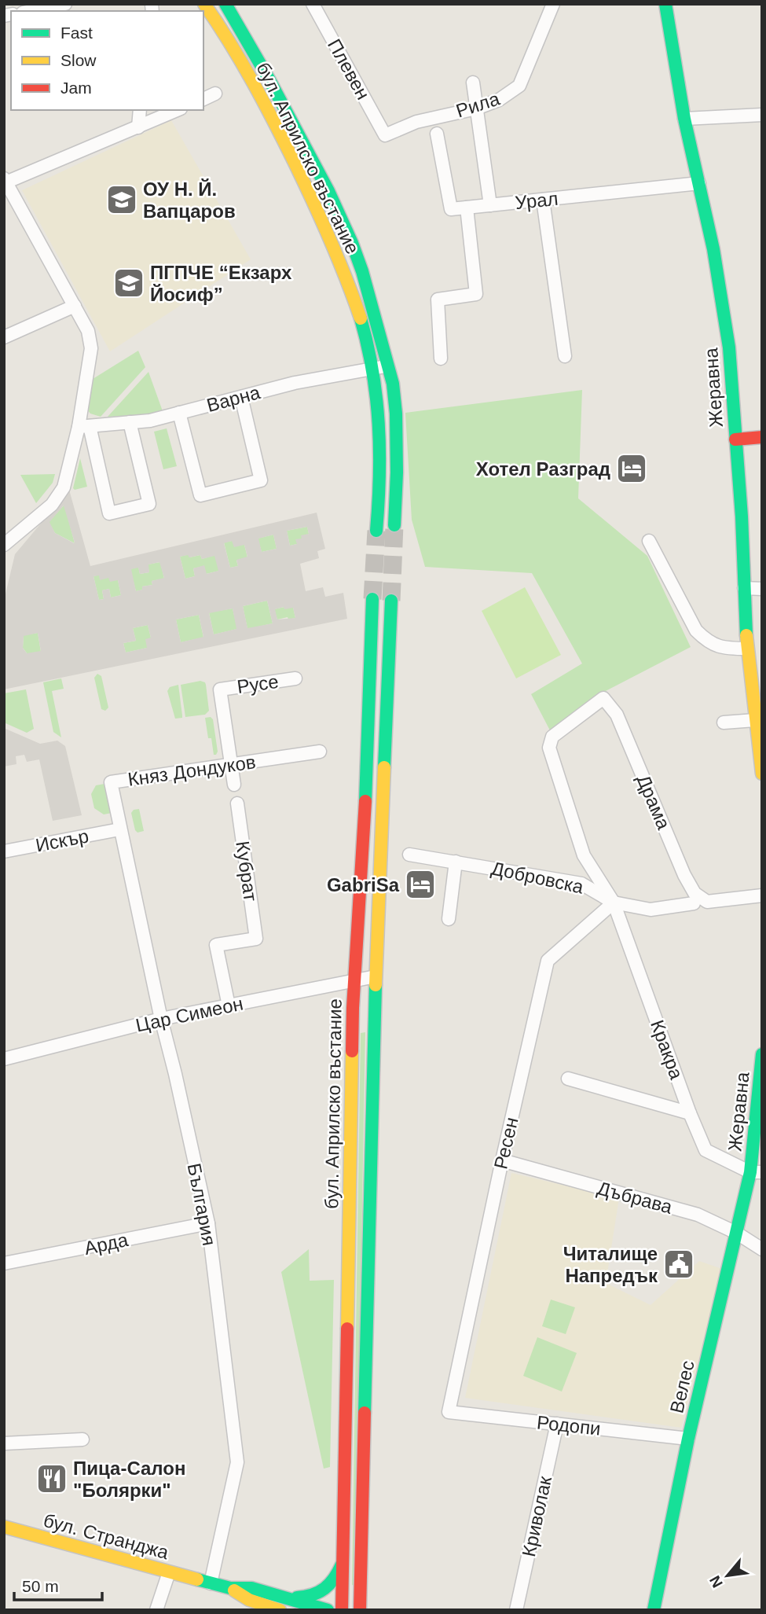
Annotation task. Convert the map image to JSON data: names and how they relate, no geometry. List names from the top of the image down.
{
  "streets": {
    "street": [
      "Плевен",
      "Рила",
      "бул. Априлско въстание",
      "Урал",
      "Жеравна",
      "Варна",
      "Русе",
      "Княз Дондуков",
      "Драма",
      "Искър",
      "Кубрат",
      "Добровска",
      "Цар Симеон",
      "Кракра",
      "Ресен",
      "Дъбрава",
      "България",
      "Арда",
      "Велес",
      "Родопи",
      "Криволак",
      "бул. Странджа"
    ]
  },
  "crossings": [
    ["Плевен", "Рила"],
    ["бул. Априлско въстание", "Варна"],
    ["бул. Априлско въстание", "Цар Симеон"],
    ["Урал", "Жеравна"],
    ["Жеравна", "Кракра"],
    ["Жеравна", "Велес"],
    ["Русе", "Княз Дондуков"],
    ["Княз Дондуков", "Искър"],
    ["Княз Дондуков", "България"],
    ["Драма", "Кракра"],
    ["Искър", "България"],
    ["Кубрат", "Цар Симеон"],
    ["Добровска", "Кракра"],
    ["Добровска", "Ресен"],
    ["Цар Симеон", "България"],
    ["Кракра", "Ресен"],
    ["Кракра", "Велес"],
    ["Ресен", "Дъбрава"],
    ["Ресен", "Родопи"],
    ["Дъбрава", "Велес"],
    ["България", "Арда"],
    ["България", "бул. Странджа"],
    ["Велес", "Родопи"],
    ["Родопи", "Криволак"]
  ],
  "places": {
    "school or university": ["ОУ Н. Й. Вапцаров", "ПГПЧЕ “Екзарх Йосиф”"],
    "hotel": ["Хотел Разград", "GabriSa"],
    "public building": ["Читалище Напредък"],
    "restaurant": ["Пица-Салон \"Болярки\""]
  },
  "legend": ["Fast", "Slow", "Jam"],
  "scale_bar": "50 m",
  "north": "bottom left"
}
